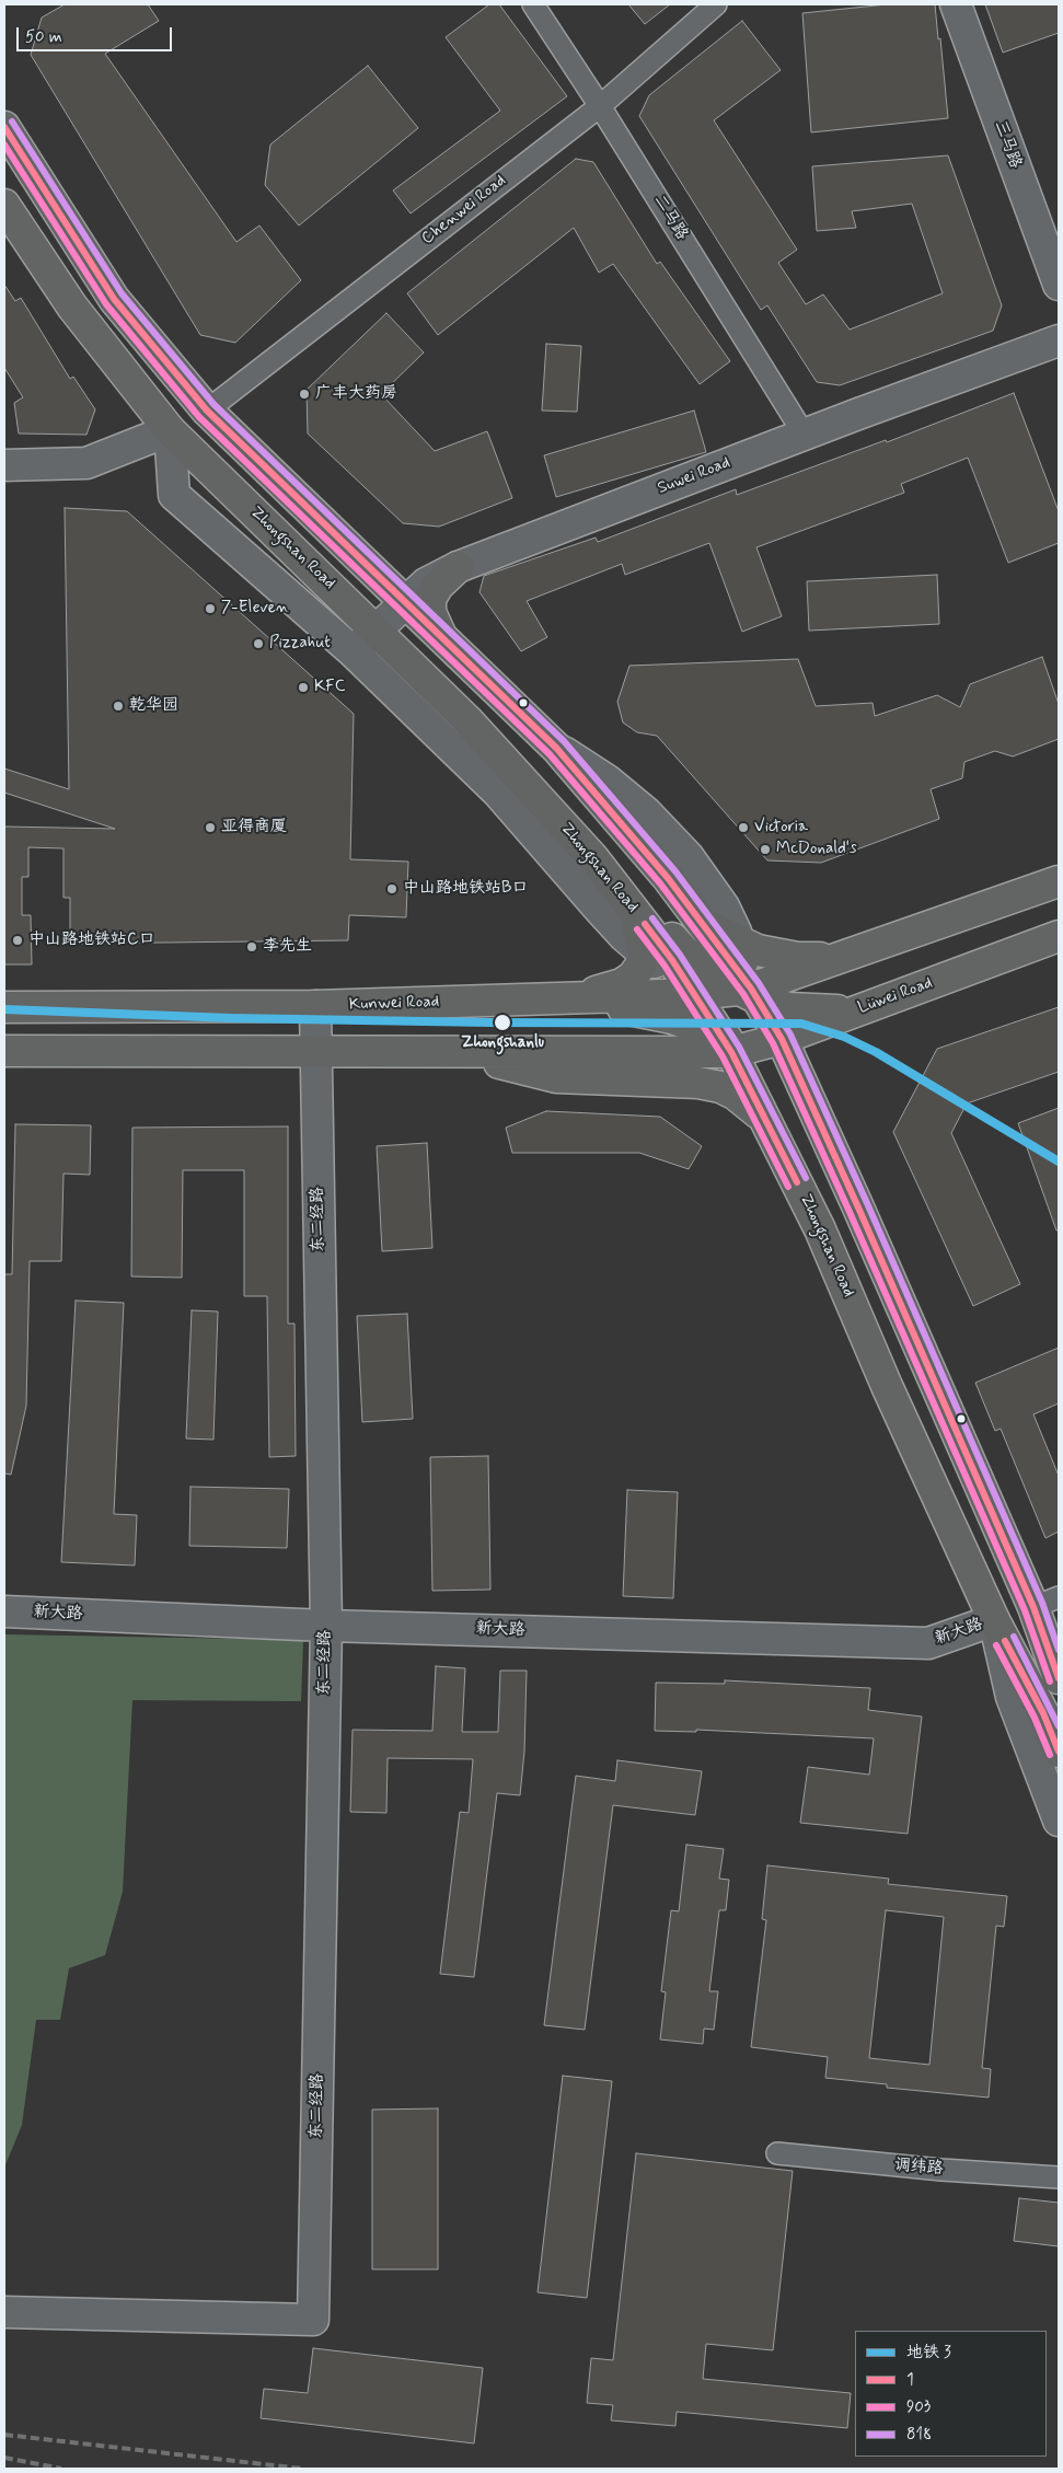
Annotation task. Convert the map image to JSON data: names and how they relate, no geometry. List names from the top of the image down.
{
  "streets": {
    "main road": ["Zhongshan Road", "Lüwei Road", "Kunwei Road"],
    "street": [
      "三马路",
      "Chenwei Road",
      "二马路",
      "Suwei Road",
      "东二经路",
      "新大路",
      "调纬路"
    ]
  },
  "crossings": [
    ["Chenwei Road", "二马路"],
    ["二马路", "Suwei Road"],
    ["Suwei Road", "Zhongshan Road"],
    ["Zhongshan Road", "Lüwei Road"],
    ["Zhongshan Road", "Kunwei Road"],
    ["Zhongshan Road", "新大路"],
    ["Kunwei Road", "东二经路"],
    ["东二经路", "新大路"]
  ],
  "places": [
    "广丰大药房",
    "7-Eleven",
    "Pizzahut",
    "KFC",
    "乾华园",
    "亚得商厦",
    "Victoria",
    "McDonald's",
    "中山路地铁站B口",
    "中山路地铁站C口",
    "李先生",
    "Zhongshanlu"
  ],
  "lines": [
    "transit line 818",
    "transit line 1",
    "transit line 903",
    "metro line 3"
  ],
  "legend": [
    "地铁 3",
    "1",
    "903",
    "818"
  ],
  "scale_bar": "50 m"
}
